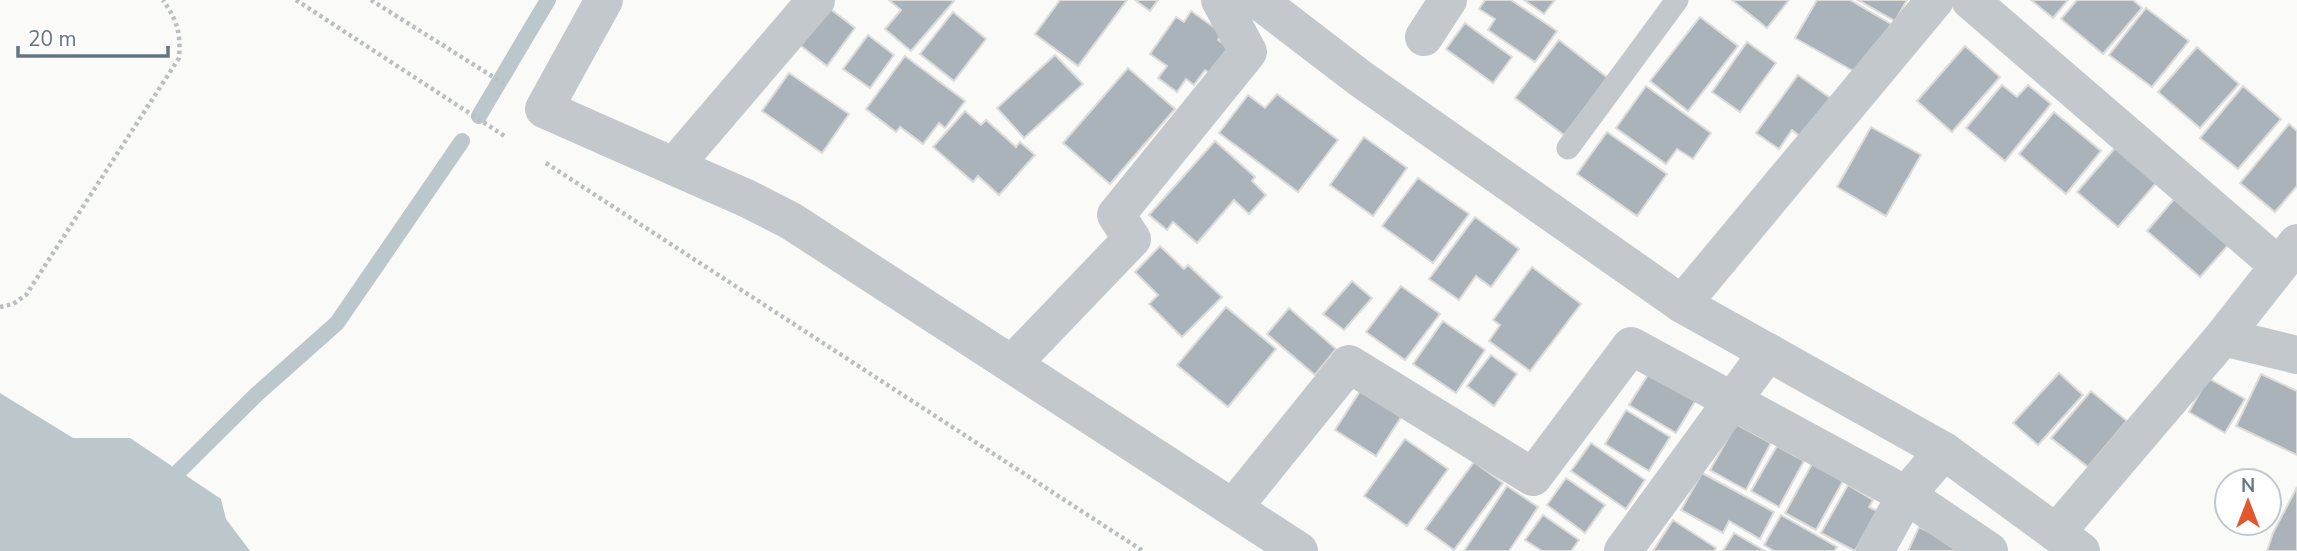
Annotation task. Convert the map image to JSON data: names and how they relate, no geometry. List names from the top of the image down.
{
  "scale_bar": "20 m",
  "north": "top"
}
